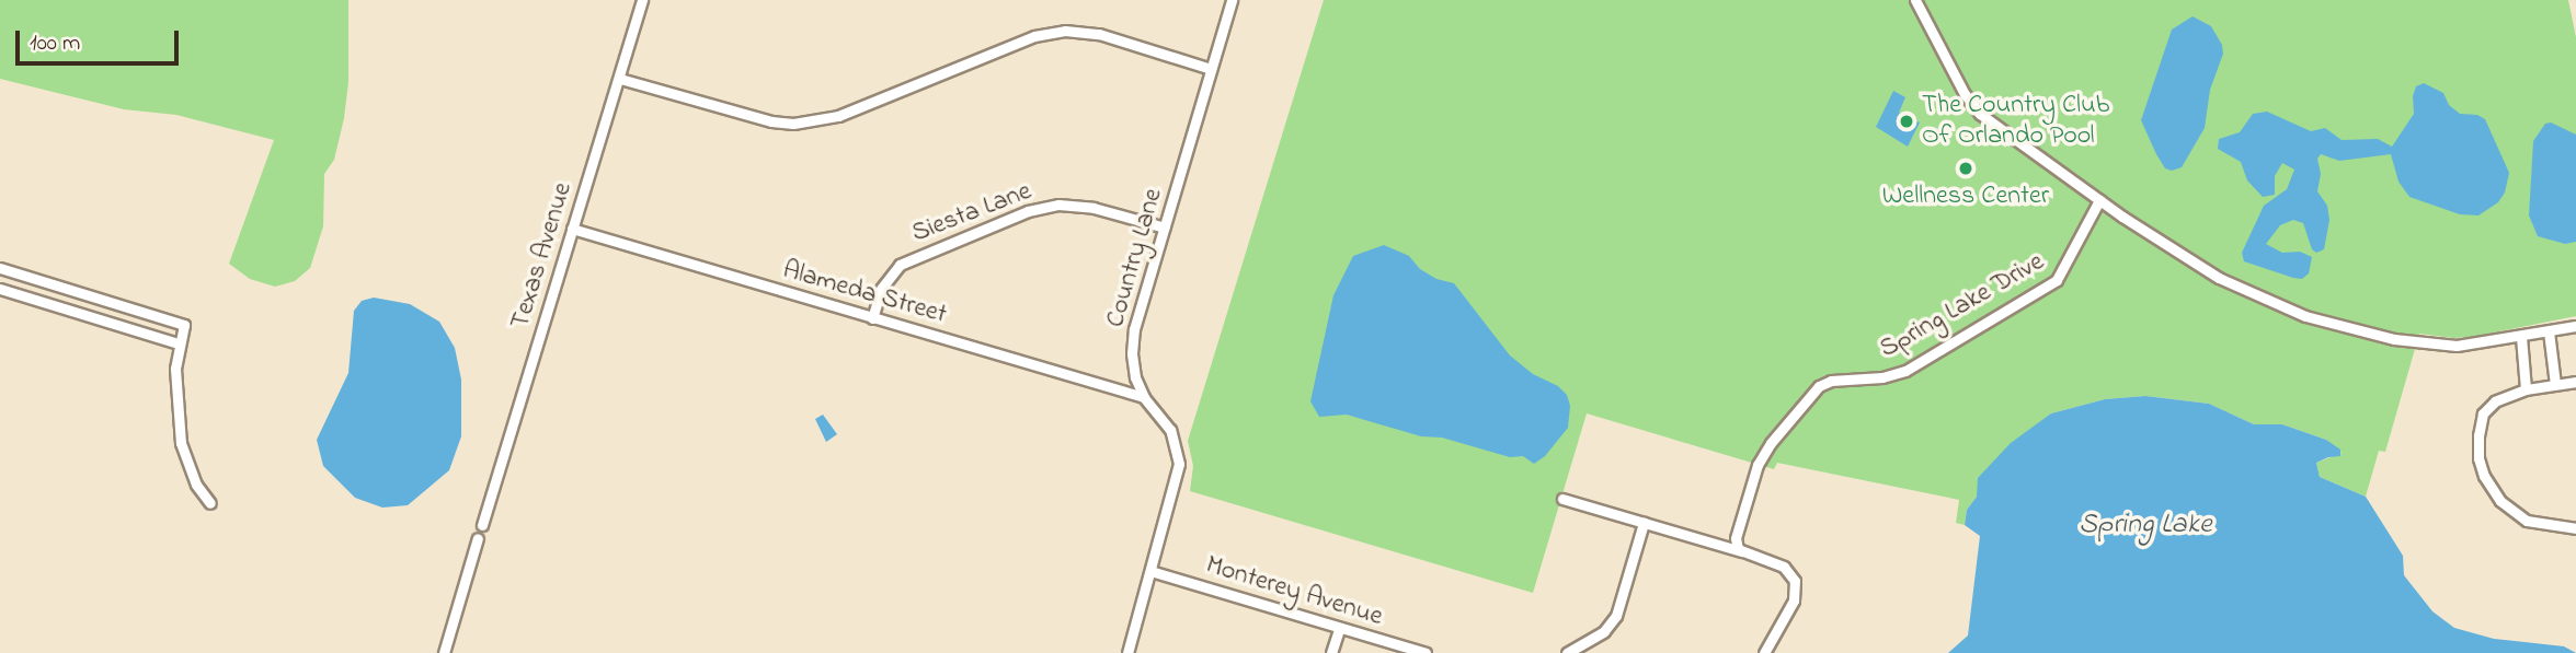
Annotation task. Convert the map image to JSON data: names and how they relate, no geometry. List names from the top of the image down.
{
  "streets": {
    "street": [
      "Siesta Lane",
      "Texas Avenue",
      "Country Lane",
      "Alameda Street",
      "Spring Lake Drive",
      "Monterey Avenue"
    ]
  },
  "crossings": [
    ["Siesta Lane", "Country Lane"],
    ["Siesta Lane", "Alameda Street"],
    ["Texas Avenue", "Alameda Street"],
    ["Country Lane", "Alameda Street"],
    ["Country Lane", "Monterey Avenue"]
  ],
  "water": ["Spring Lake"],
  "places": ["The Country Club Of Orlando Pool", "Wellness Center"],
  "scale_bar": "100 m"
}
